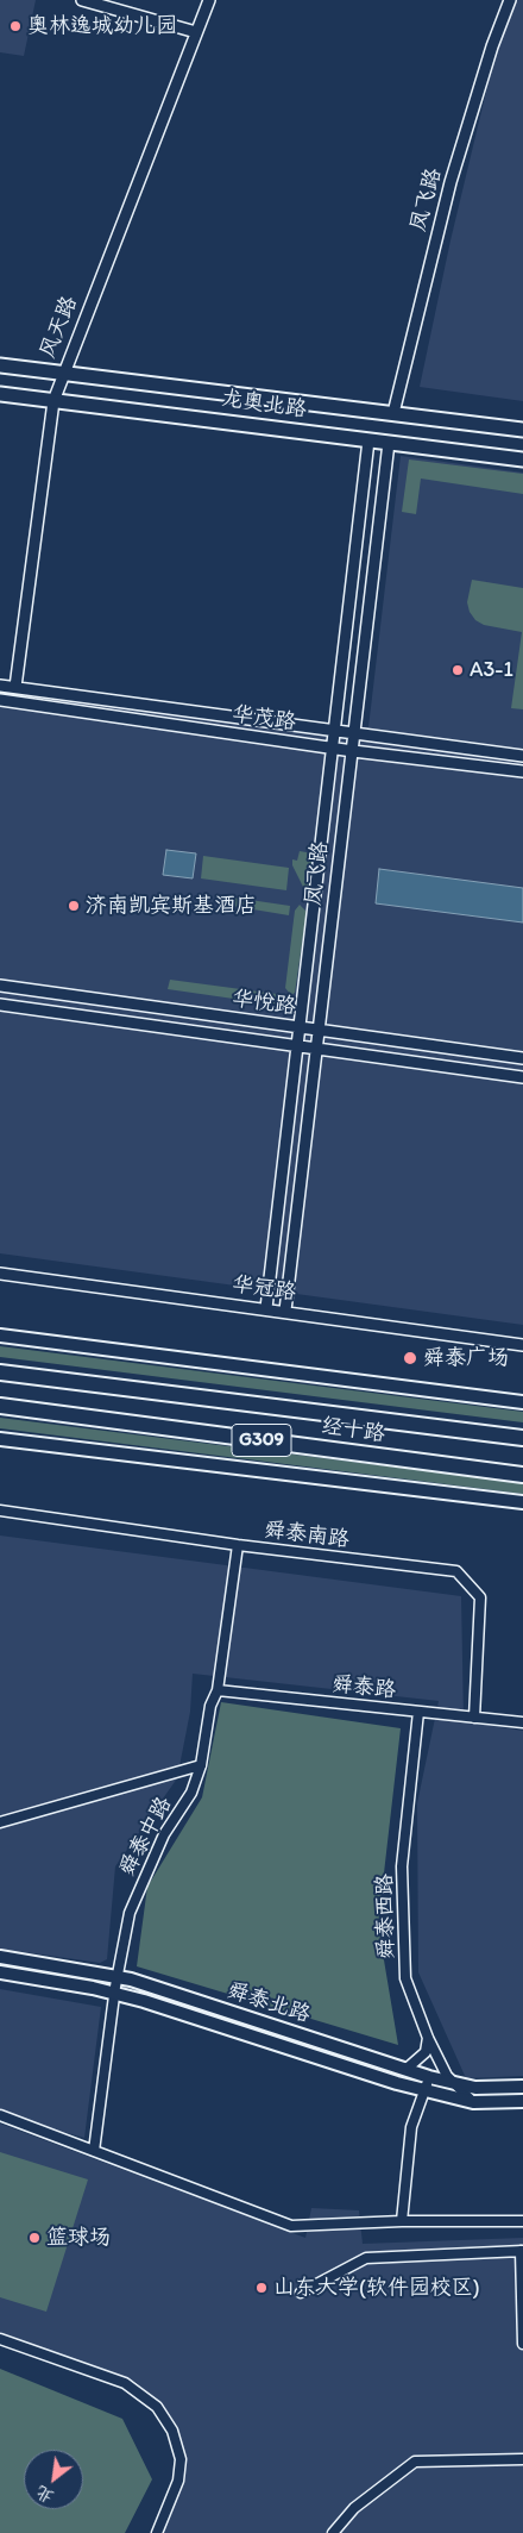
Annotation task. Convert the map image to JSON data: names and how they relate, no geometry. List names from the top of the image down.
{
  "streets": {
    "highway": ["经十路", "G309"],
    "main road": ["龙奥北路", "舜泰北路"],
    "street": [
      "凤飞路",
      "风天路",
      "华茂路",
      "华悦路",
      "华冠路",
      "舜泰南路",
      "舜泰路",
      "舜泰中路",
      "舜泰西路"
    ]
  },
  "crossings": [
    ["凤飞路", "龙奥北路"],
    ["凤飞路", "华茂路"],
    ["凤飞路", "华悦路"],
    ["凤飞路", "华冠路"],
    ["风天路", "龙奥北路"],
    ["风天路", "华茂路"],
    ["舜泰南路", "舜泰路"],
    ["舜泰路", "舜泰中路"],
    ["舜泰路", "舜泰西路"],
    ["舜泰中路", "舜泰北路"],
    ["舜泰西路", "舜泰北路"]
  ],
  "places": [
    "奥林逸城幼儿园",
    "A3-1",
    "济南凯宾斯基酒店",
    "舜泰广场",
    "篮球场",
    "山东大学(软件园校区)"
  ],
  "north": "bottom left"
}
